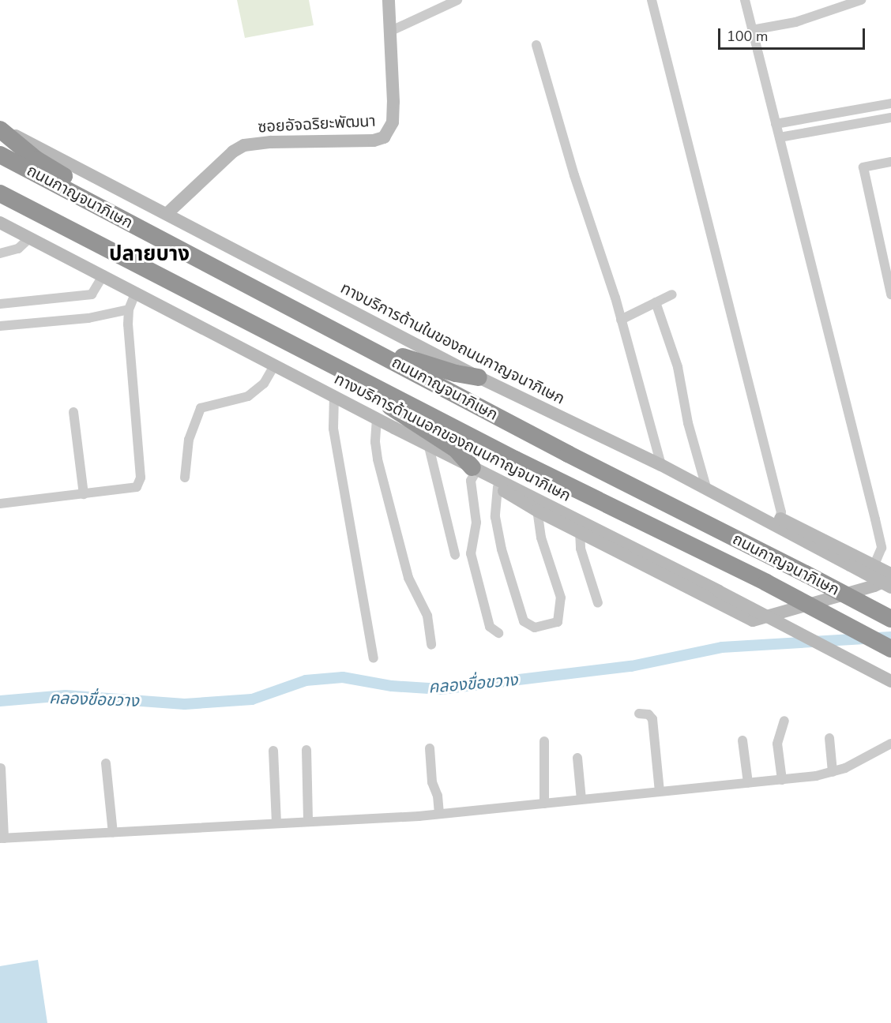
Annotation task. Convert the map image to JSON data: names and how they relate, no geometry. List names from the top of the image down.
{
  "streets": {
    "highway": ["ถนนกาญจนาภิเษก"],
    "main road": ["ซอยอัจฉริยะพัฒนา", "ทางบริการด้านในของถนนกาญจนาภิเษก", "ทางบริการด้านนอกของถนนกาญจนาภิเษก"]
  },
  "crossings": [
    ["ซอยอัจฉริยะพัฒนา", "ทางบริการด้านในของถนนกาญจนาภิเษก"]
  ],
  "districts": ["ปลายบาง"],
  "water": ["คลองขื่อขวาง"],
  "scale_bar": "100 m"
}
